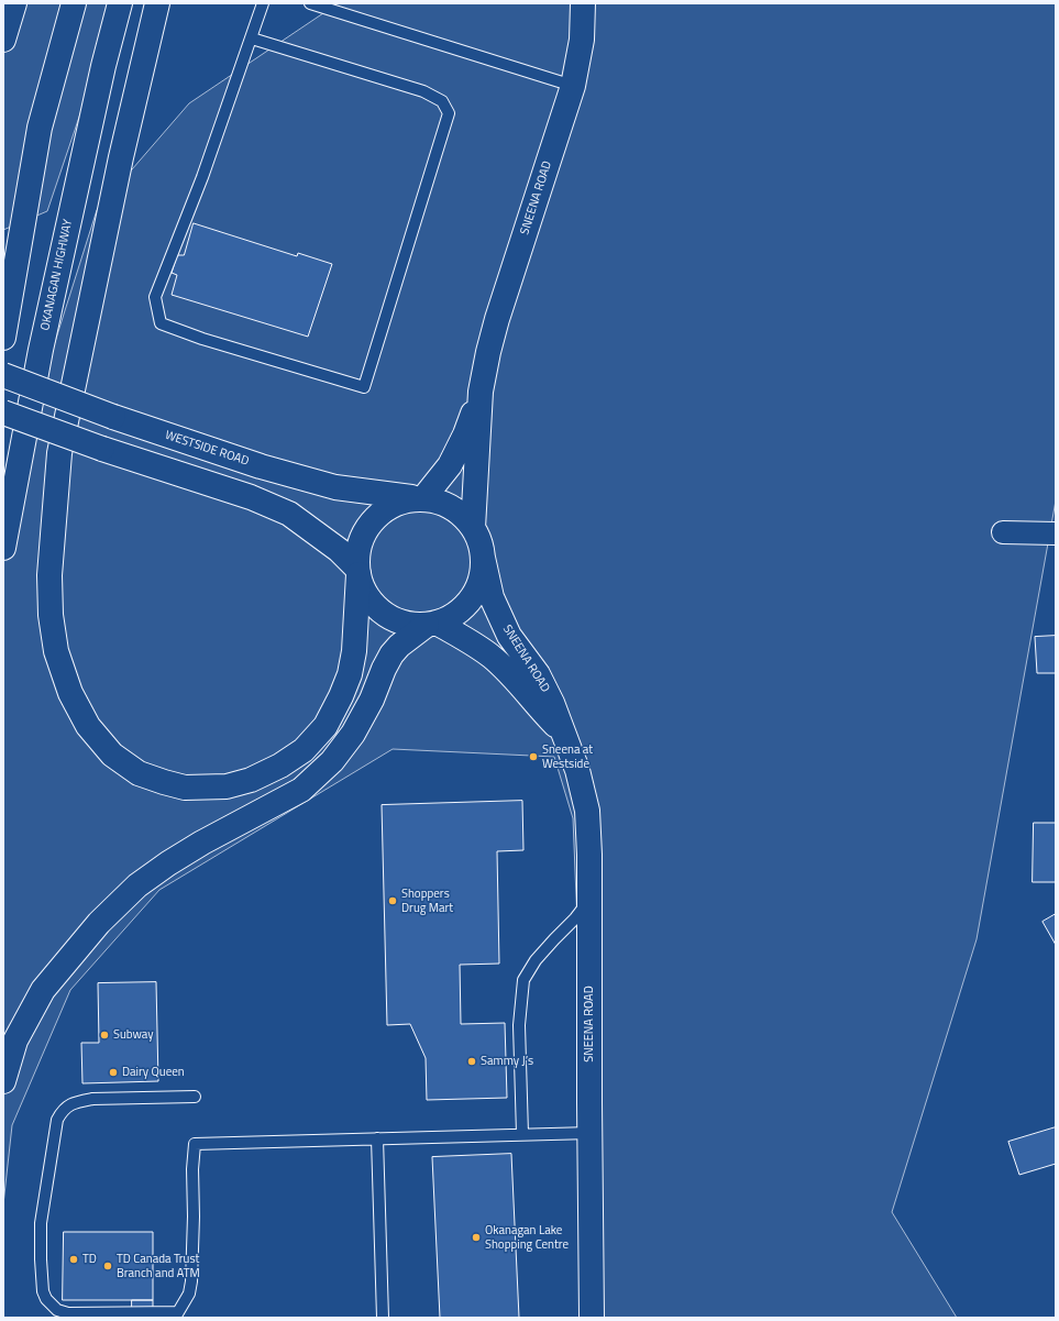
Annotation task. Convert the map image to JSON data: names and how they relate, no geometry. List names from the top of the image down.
{
  "streets": {
    "main road": ["SNEENA ROAD", "OKANAGAN HIGHWAY", "WESTSIDE ROAD"]
  },
  "crossings": [
    ["SNEENA ROAD", "WESTSIDE ROAD"]
  ],
  "places": [
    "Sneena at Westside",
    "Shoppers Drug Mart",
    "Subway",
    "Sammy J’s",
    "Dairy Queen",
    "Okanagan Lake Shopping Centre",
    "TD",
    "TD Canada Trust Branch and ATM"
  ]
}
